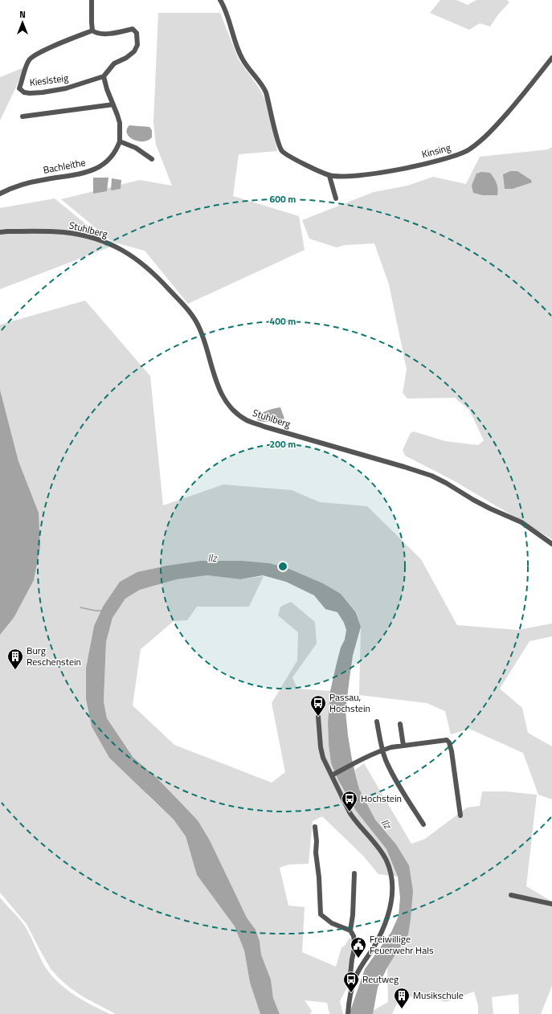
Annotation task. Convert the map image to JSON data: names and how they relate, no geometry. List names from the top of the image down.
{
  "streets": {
    "street": [
      "Kieslsteig",
      "Kinsing",
      "Bachleithe",
      "Stuhlberg"
    ]
  },
  "crossings": [
    ["Kieslsteig", "Bachleithe"]
  ],
  "water": ["Ilz"],
  "places": {
    "building": ["Burg Reschenstein", "Musikschule"],
    "bus stop": ["Passau, Hochstein", "Hochstein", "Reutweg"],
    "public building": ["Freiwillige Feuerwehr Hals"]
  },
  "north": "top",
  "rings": ["600 m", "400 m", "200 m"]
}
